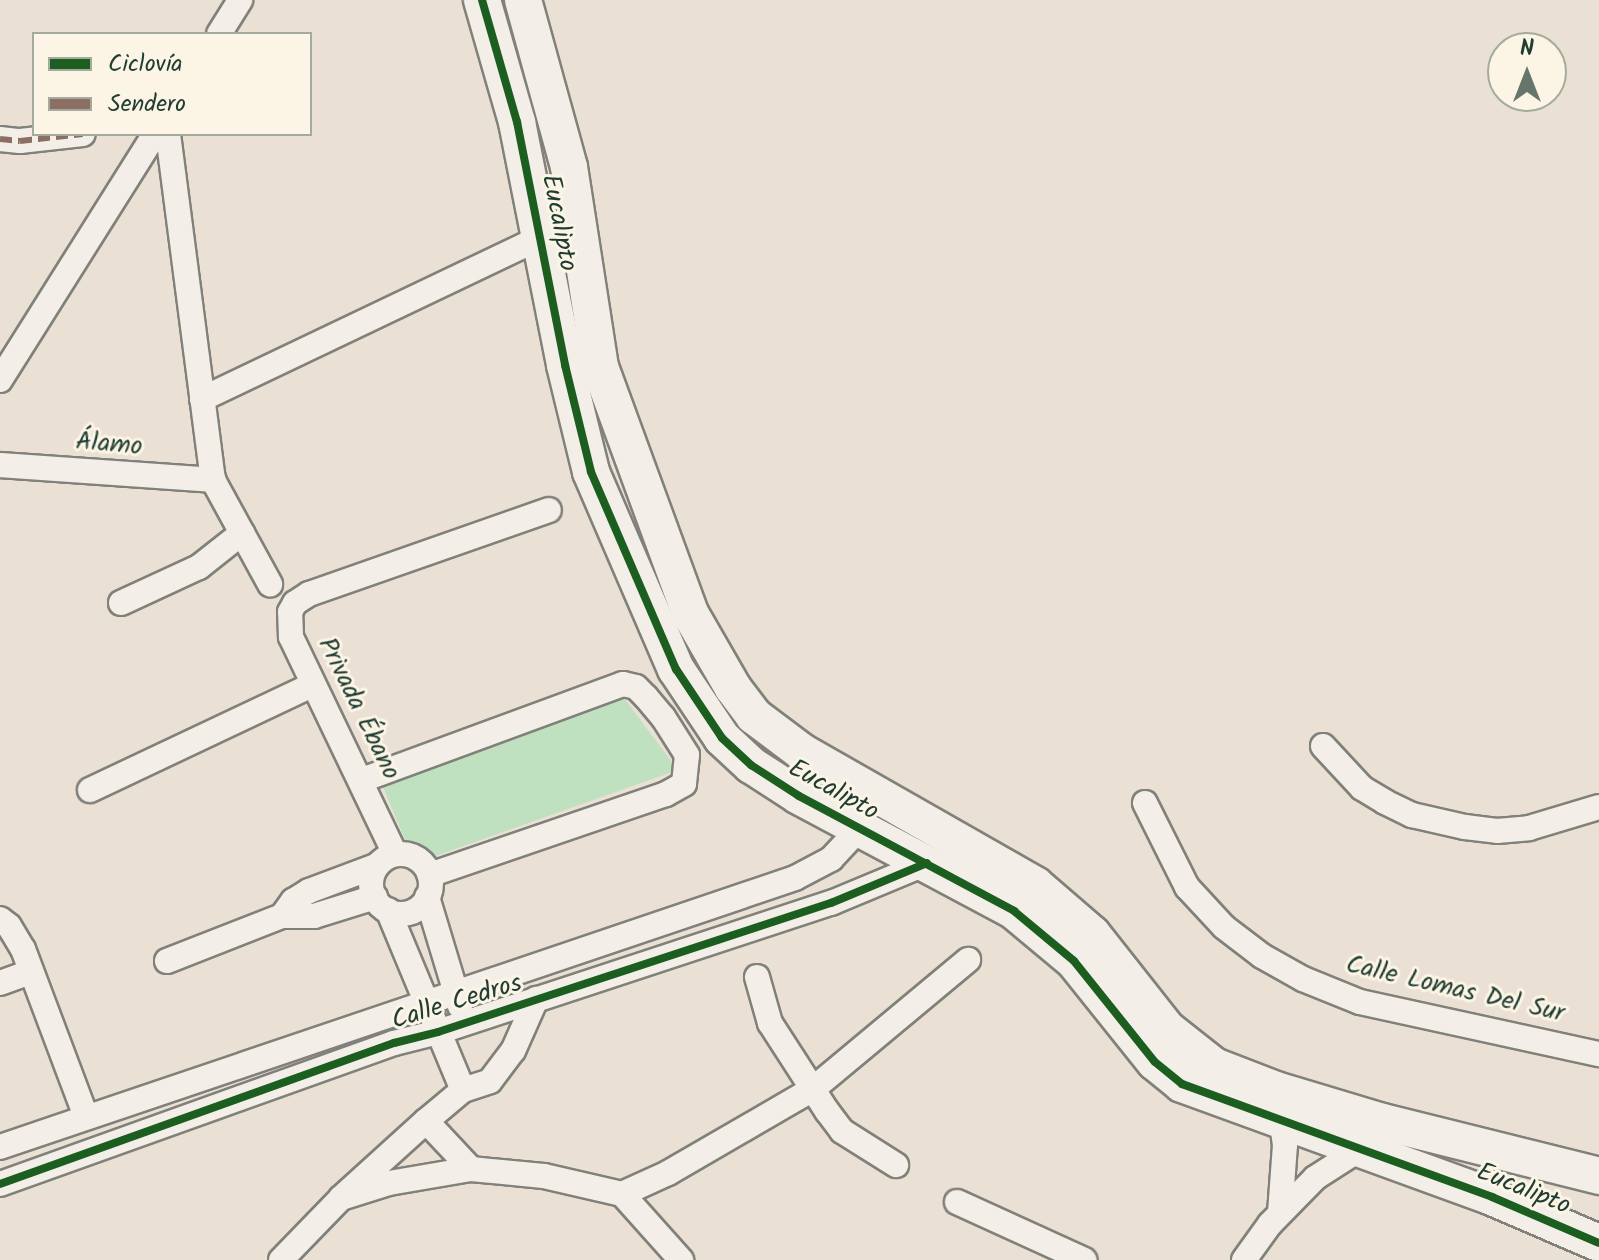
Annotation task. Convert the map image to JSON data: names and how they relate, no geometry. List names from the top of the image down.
{
  "streets": {
    "street": [
      "Eucalipto",
      "Álamo",
      "Privada Ébano",
      "Calle Lomas Del Sur",
      "Calle Cedros"
    ]
  },
  "crossings": [
    ["Eucalipto", "Calle Cedros"]
  ],
  "legend": ["Ciclovía", "Sendero"],
  "north": "top"
}
